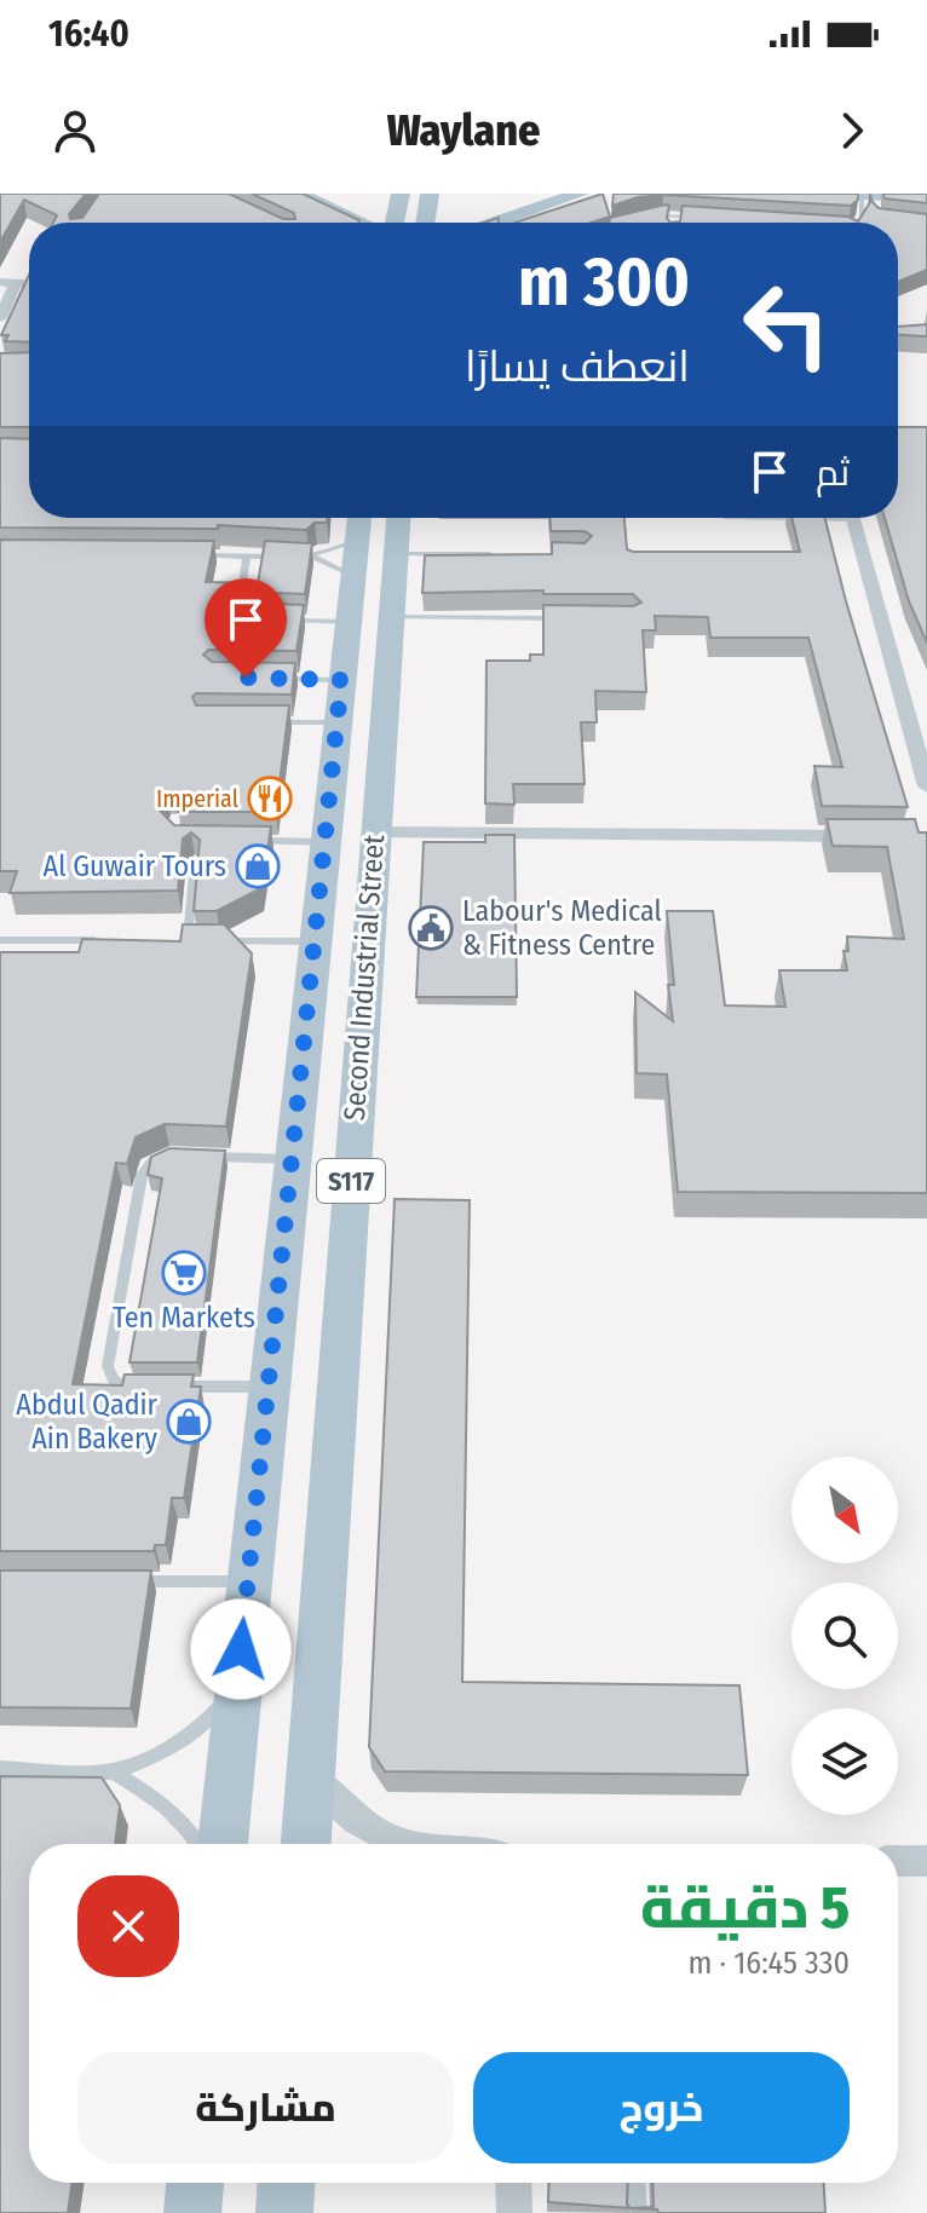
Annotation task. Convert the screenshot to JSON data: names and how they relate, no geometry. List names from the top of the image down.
{
  "streets": {
    "main road": ["Second Industrial Street", "S117"]
  },
  "places": {
    "restaurant": ["Imperial"],
    "shop": ["Al Guwair Tours", "Abdul Qadir Ain Bakery"],
    "public building": ["Labour's Medical & Fitness Centre"],
    "supermarket": ["Ten Markets"]
  },
  "north": "bottom right",
  "page": {
    "status": "16:40",
    "header": "Waylane",
    "turn": ["300 m", "انعطف يسارًا"],
    "then": "ثم",
    "heading": ["5 دقيقة", "330 m · 16:45"],
    "buttons": ["خروج", "مشاركة"]
  }
}
